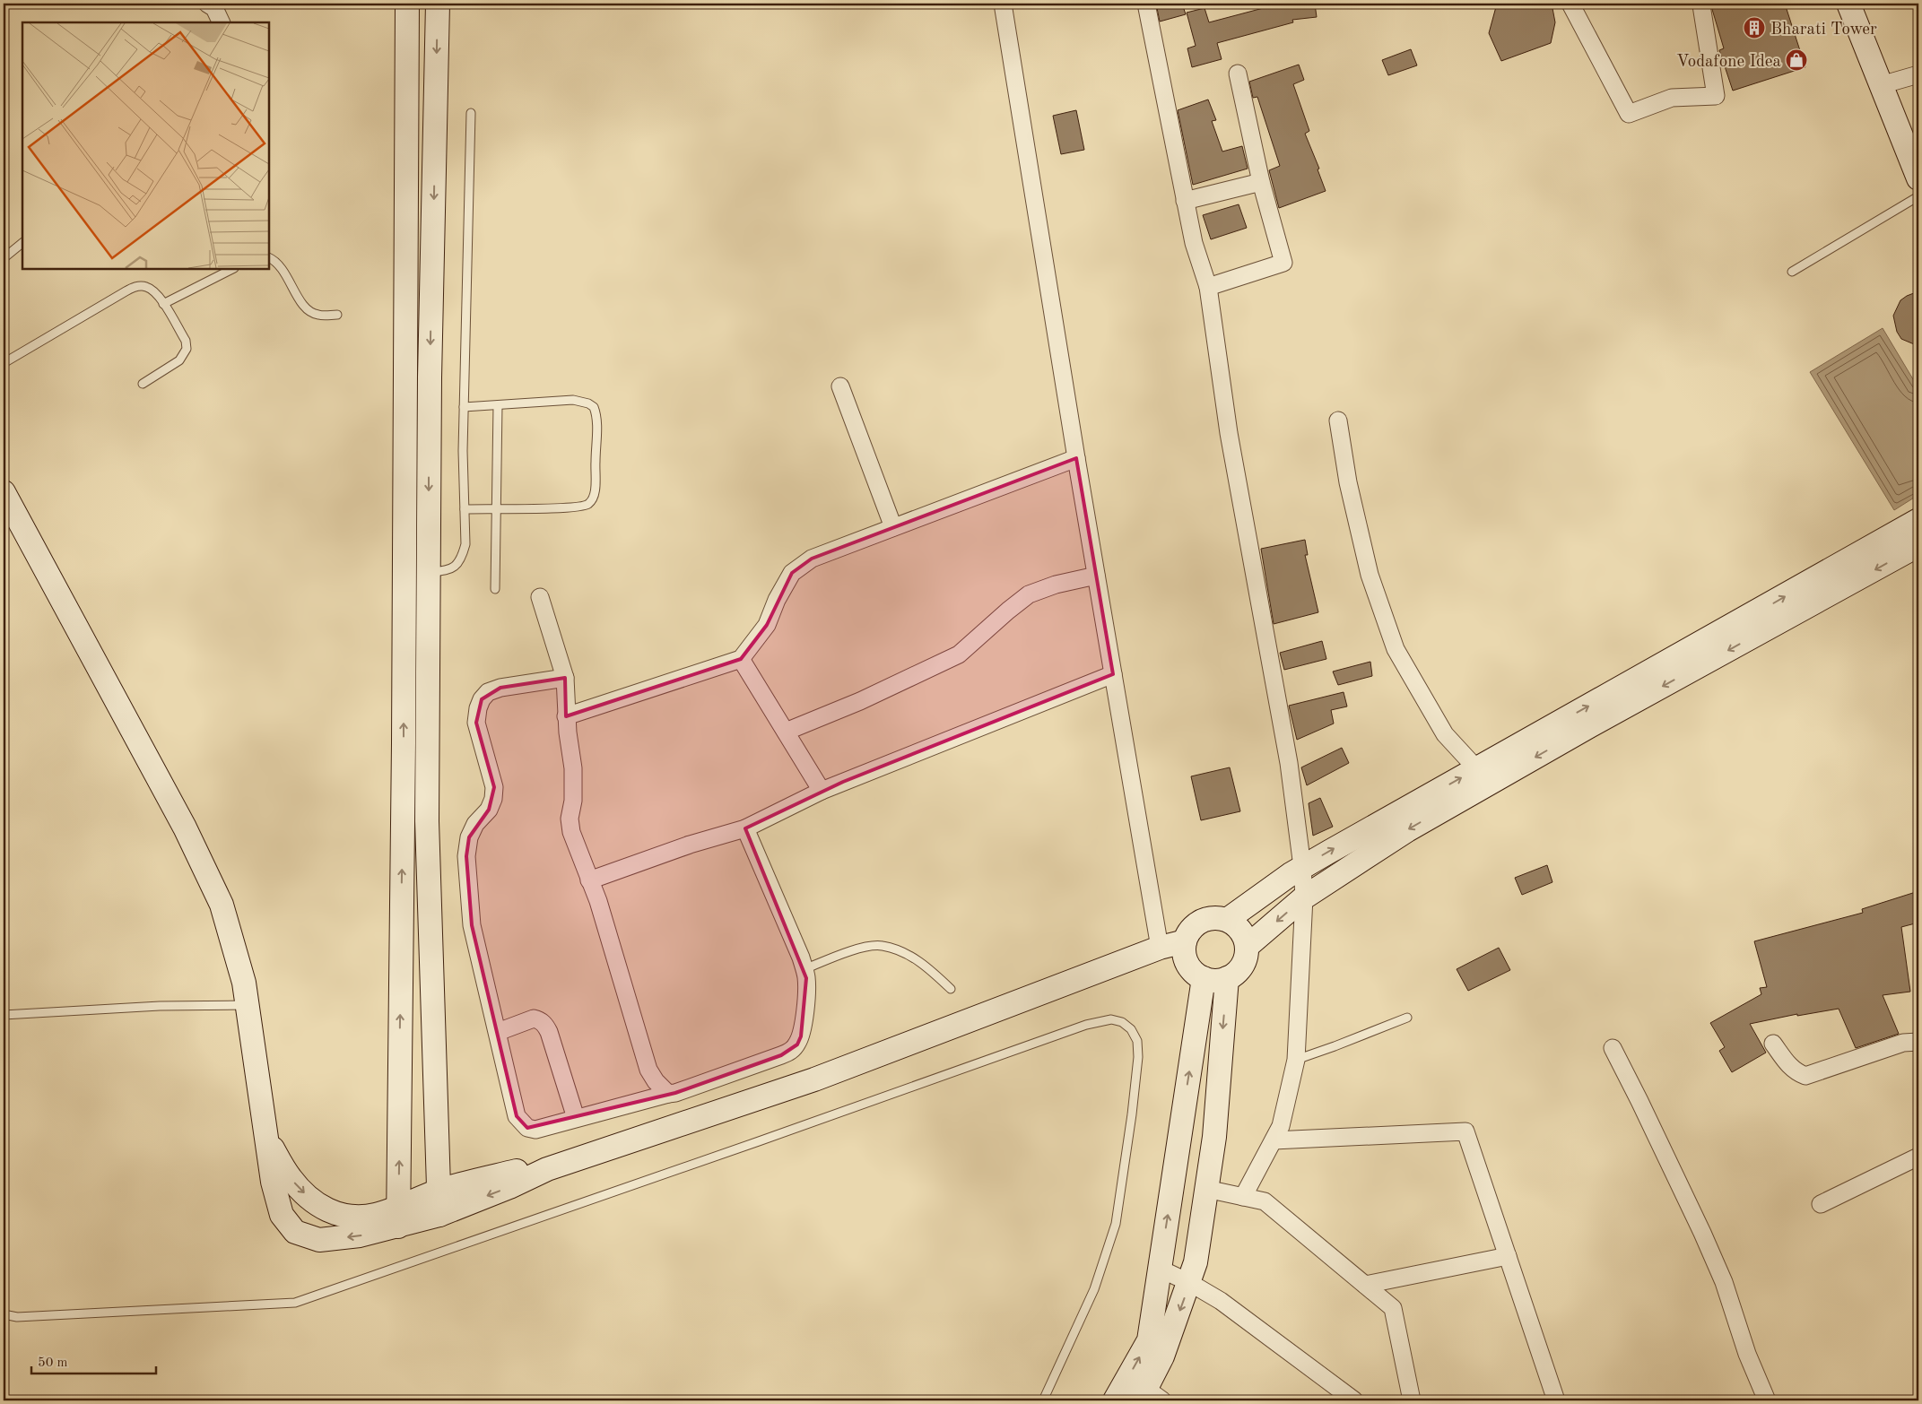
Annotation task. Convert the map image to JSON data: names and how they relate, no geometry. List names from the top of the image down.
{
  "places": {
    "building": ["Bharati Tower"],
    "shop": ["Vodafone Idea"]
  },
  "scale_bar": "50 m"
}
